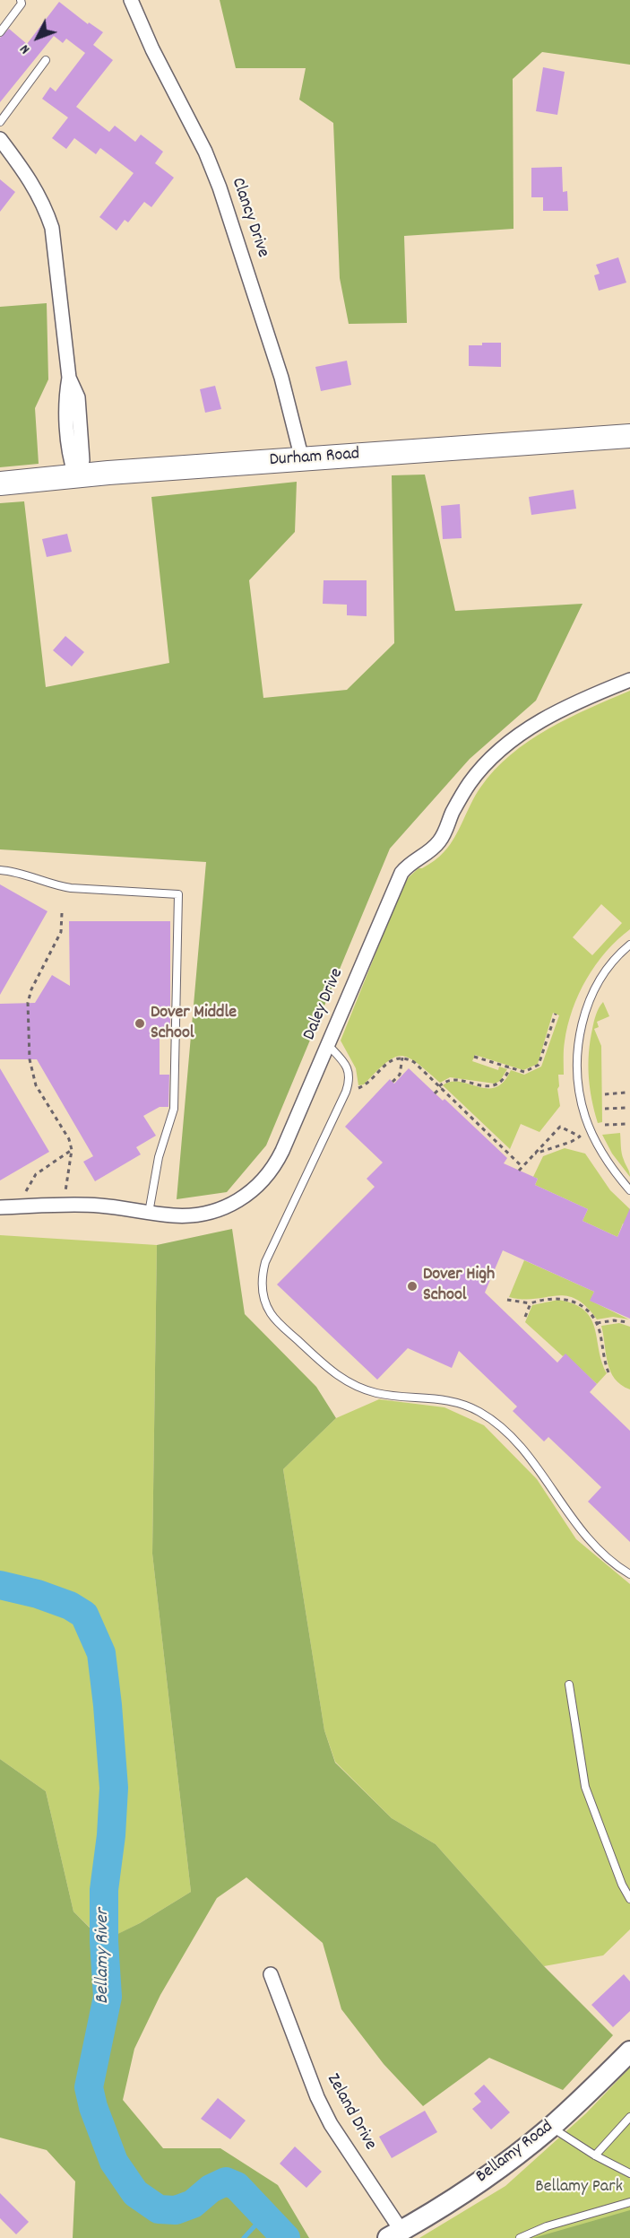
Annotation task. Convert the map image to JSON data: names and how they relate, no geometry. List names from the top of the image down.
{
  "streets": {
    "main road": ["Durham Road"],
    "street": [
      "Clancy Drive",
      "Daley Drive",
      "Zeland Drive",
      "Bellamy Road"
    ]
  },
  "crossings": [
    ["Clancy Drive", "Durham Road"],
    ["Zeland Drive", "Bellamy Road"]
  ],
  "water": ["Bellamy River"],
  "parks": ["Bellamy Park"],
  "places": ["Dover Middle School", "Dover High School"],
  "north": "bottom left"
}
